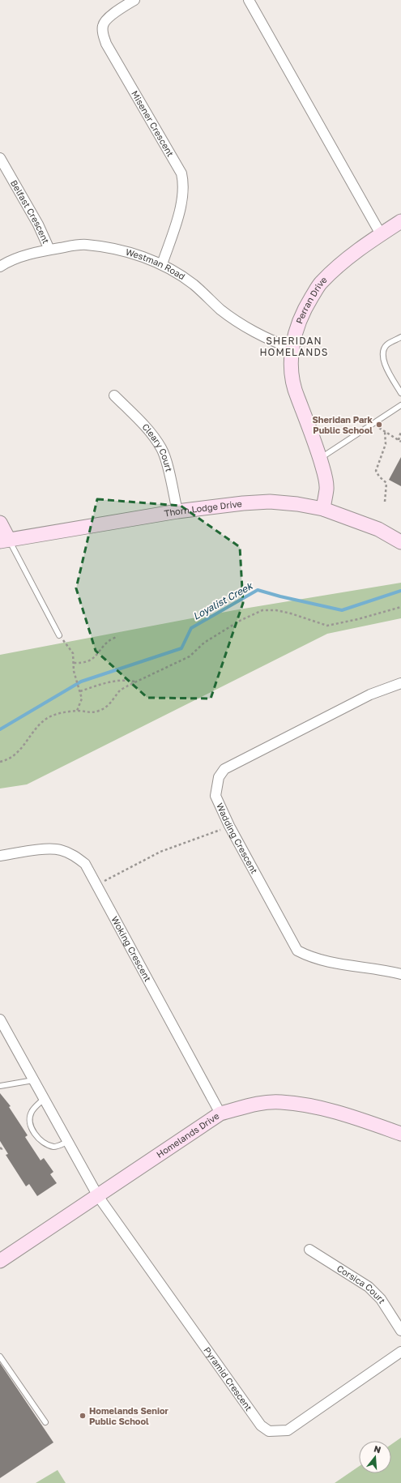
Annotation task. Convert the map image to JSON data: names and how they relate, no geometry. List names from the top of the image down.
{
  "streets": {
    "street": [
      "Misener Crescent",
      "Belfast Crescent",
      "Westman Road",
      "Perran Drive",
      "Cleary Court",
      "Thorn Lodge Drive",
      "Wadding Crescent",
      "Woking Crescent",
      "Homelands Drive",
      "Corsica Court",
      "Pyramid Crescent"
    ]
  },
  "crossings": [
    ["Misener Crescent", "Westman Road"],
    ["Belfast Crescent", "Westman Road"],
    ["Westman Road", "Perran Drive"],
    ["Perran Drive", "Thorn Lodge Drive"],
    ["Cleary Court", "Thorn Lodge Drive"],
    ["Woking Crescent", "Homelands Drive"],
    ["Homelands Drive", "Pyramid Crescent"]
  ],
  "districts": ["SHERIDAN HOMELANDS"],
  "water": ["Loyalist Creek"],
  "places": ["Sheridan Park Public School", "Homelands Senior Public School"],
  "north": "top"
}
